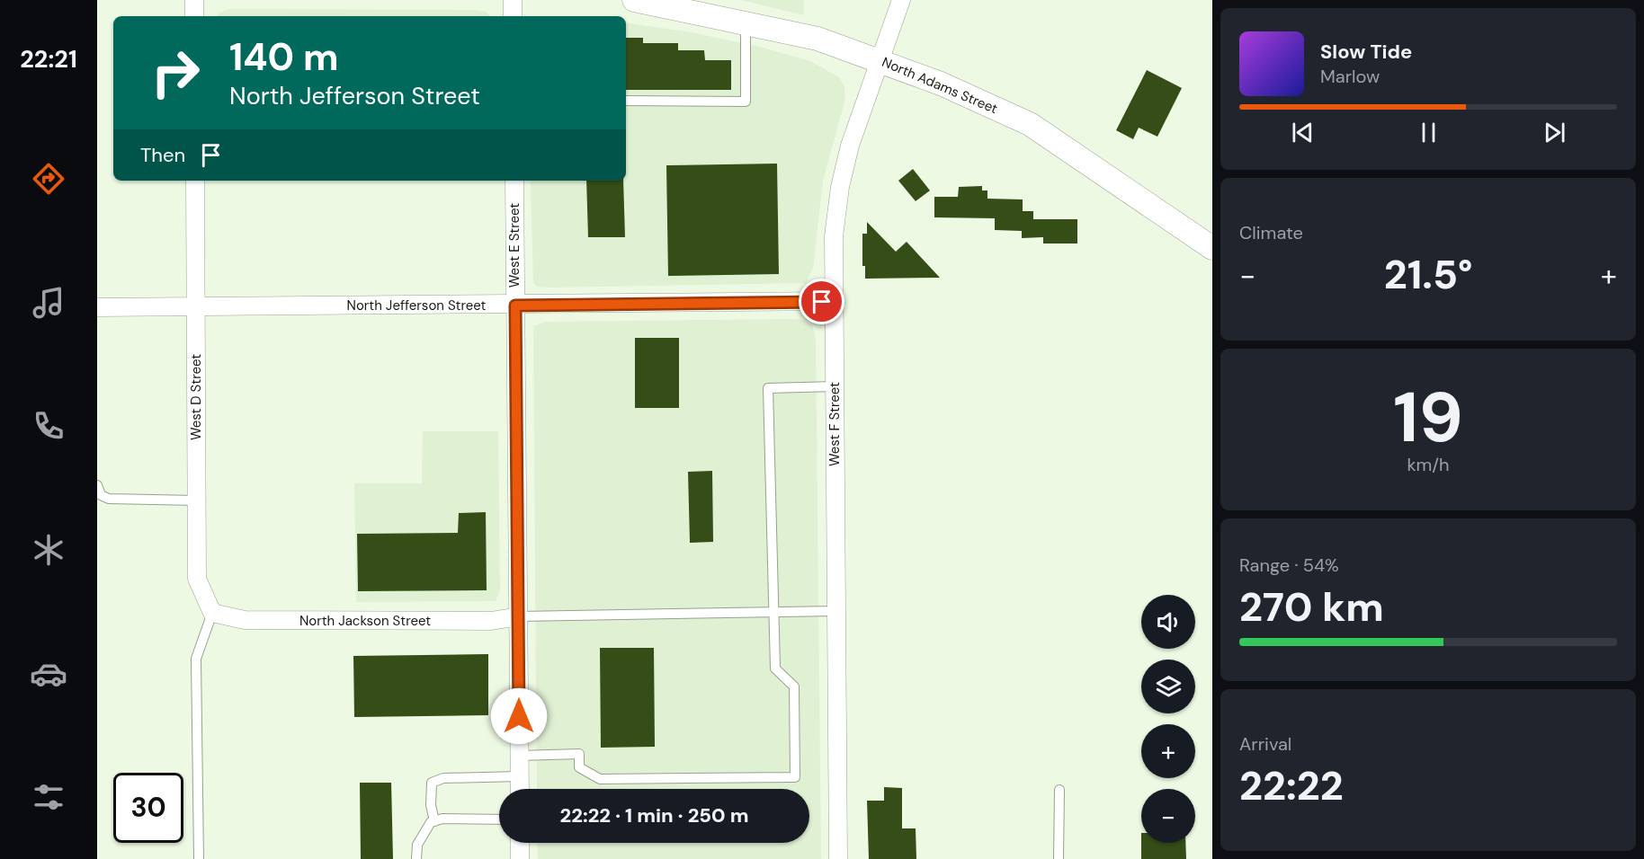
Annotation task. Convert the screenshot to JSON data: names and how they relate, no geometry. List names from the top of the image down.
{
  "streets": {
    "street": [
      "North Adams Street",
      "West E Street",
      "North Jefferson Street",
      "West D Street",
      "West F Street",
      "North Jackson Street"
    ]
  },
  "crossings": [
    ["North Adams Street", "West F Street"],
    ["West E Street", "North Jefferson Street"],
    ["West E Street", "North Jackson Street"],
    ["North Jefferson Street", "West D Street"],
    ["North Jefferson Street", "West F Street"],
    ["West D Street", "North Jackson Street"]
  ],
  "page": {
    "tabs": "22:21",
    "turn": ["140 m", "North Jefferson Street"],
    "song": ["Slow Tide", "Marlow"],
    "then": "Then",
    "tile": [
      "Climate",
      ["19", "km/h"],
      ["Range · 54%", "270 km"],
      ["Arrival", "22:22"]
    ],
    "heat": ["−", "21.5°", "+"],
    "map_buttons": ["+", "−"],
    "limit": "30",
    "trip": "22:22 · 1 min · 250 m"
  }
}
